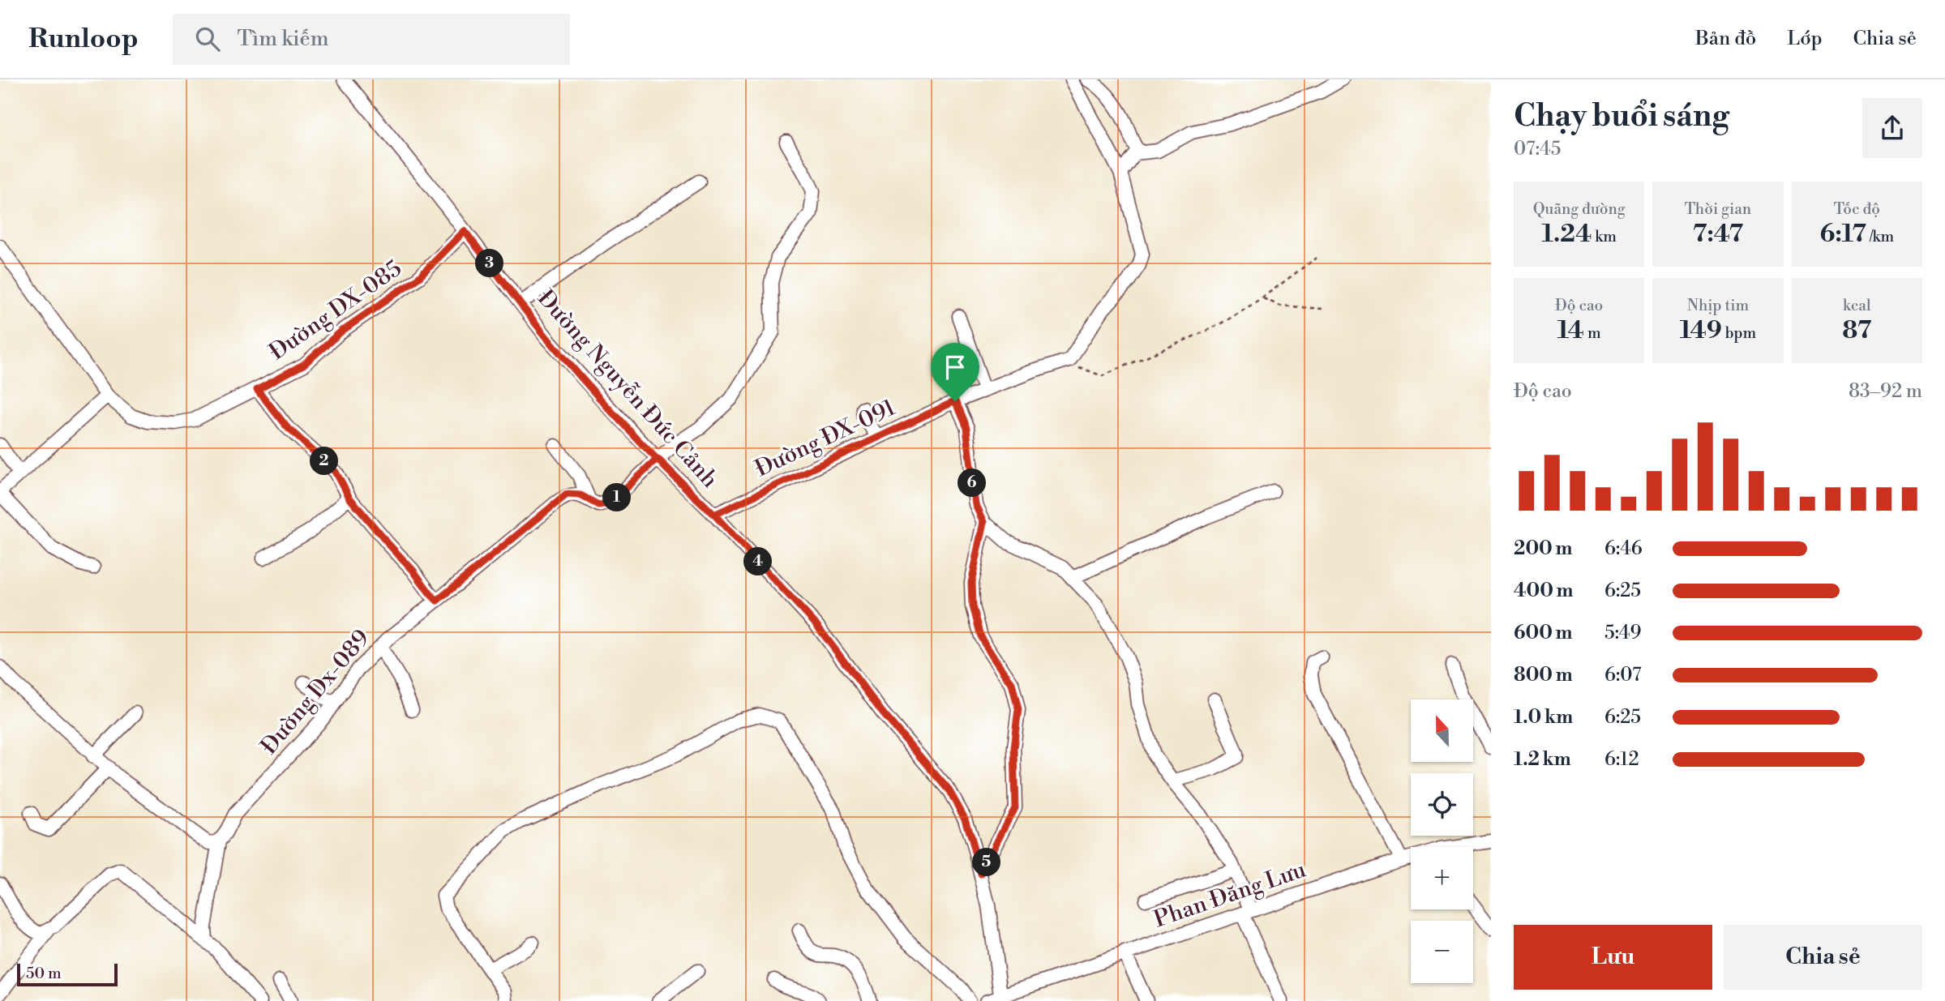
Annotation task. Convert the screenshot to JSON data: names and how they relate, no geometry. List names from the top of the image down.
{
  "streets": {
    "street": [
      "Đường DX-085",
      "Đường Nguyễn Đức Cảnh",
      "Đường ĐX-091",
      "Đường Dx-089",
      "Phan Đăng Lưu"
    ]
  },
  "crossings": [
    ["Đường DX-085", "Đường Nguyễn Đức Cảnh"],
    ["Đường Nguyễn Đức Cảnh", "Đường ĐX-091"],
    ["Đường Nguyễn Đức Cảnh", "Đường Dx-089"],
    ["Đường Nguyễn Đức Cảnh", "Phan Đăng Lưu"]
  ],
  "scale_bar": "50 m",
  "north": "top",
  "page": {
    "header": "Runloop",
    "search": "Tìm kiếm",
    "nav": ["Bản đồ", "Lớp", "Chia sẻ"],
    "heading": ["Chạy buổi sáng", "07:45"],
    "stats": [
      ["Quãng đường", "1.24 km"],
      ["Thời gian", "7:47"],
      ["Tốc độ", "6:17 /km"],
      ["Độ cao", "14 m"],
      ["Nhịp tim", "149 bpm"],
      ["kcal", "87"]
    ],
    "pins": [
      "3",
      "2",
      "6",
      "1",
      "4",
      "5"
    ],
    "chart": ["Độ cao", "83–92 m"],
    "list": [
      {
        "name": "200 m",
        "note": "6:46"
      },
      {
        "name": "400 m",
        "note": "6:25"
      },
      {
        "name": "600 m",
        "note": "5:49"
      },
      {
        "name": "800 m",
        "note": "6:07"
      },
      {
        "name": "1.0 km",
        "note": "6:25"
      },
      {
        "name": "1.2 km",
        "note": "6:12"
      }
    ],
    "map_buttons": ["+", "−"],
    "buttons": ["Lưu", "Chia sẻ"],
    "scale": "50 m"
  }
}
